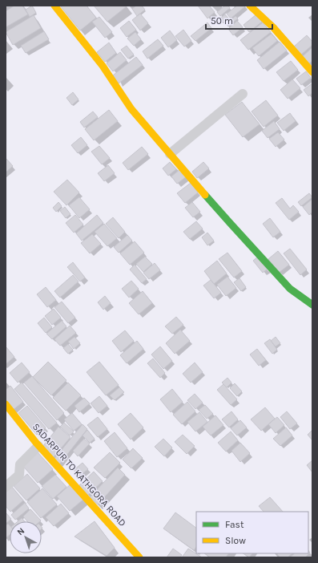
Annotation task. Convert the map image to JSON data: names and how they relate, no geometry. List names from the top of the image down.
{
  "streets": {
    "street": ["SADARPUR TO KATHGORA ROAD"]
  },
  "legend": ["Fast", "Slow"],
  "scale_bar": "50 m",
  "north": "top left"
}
